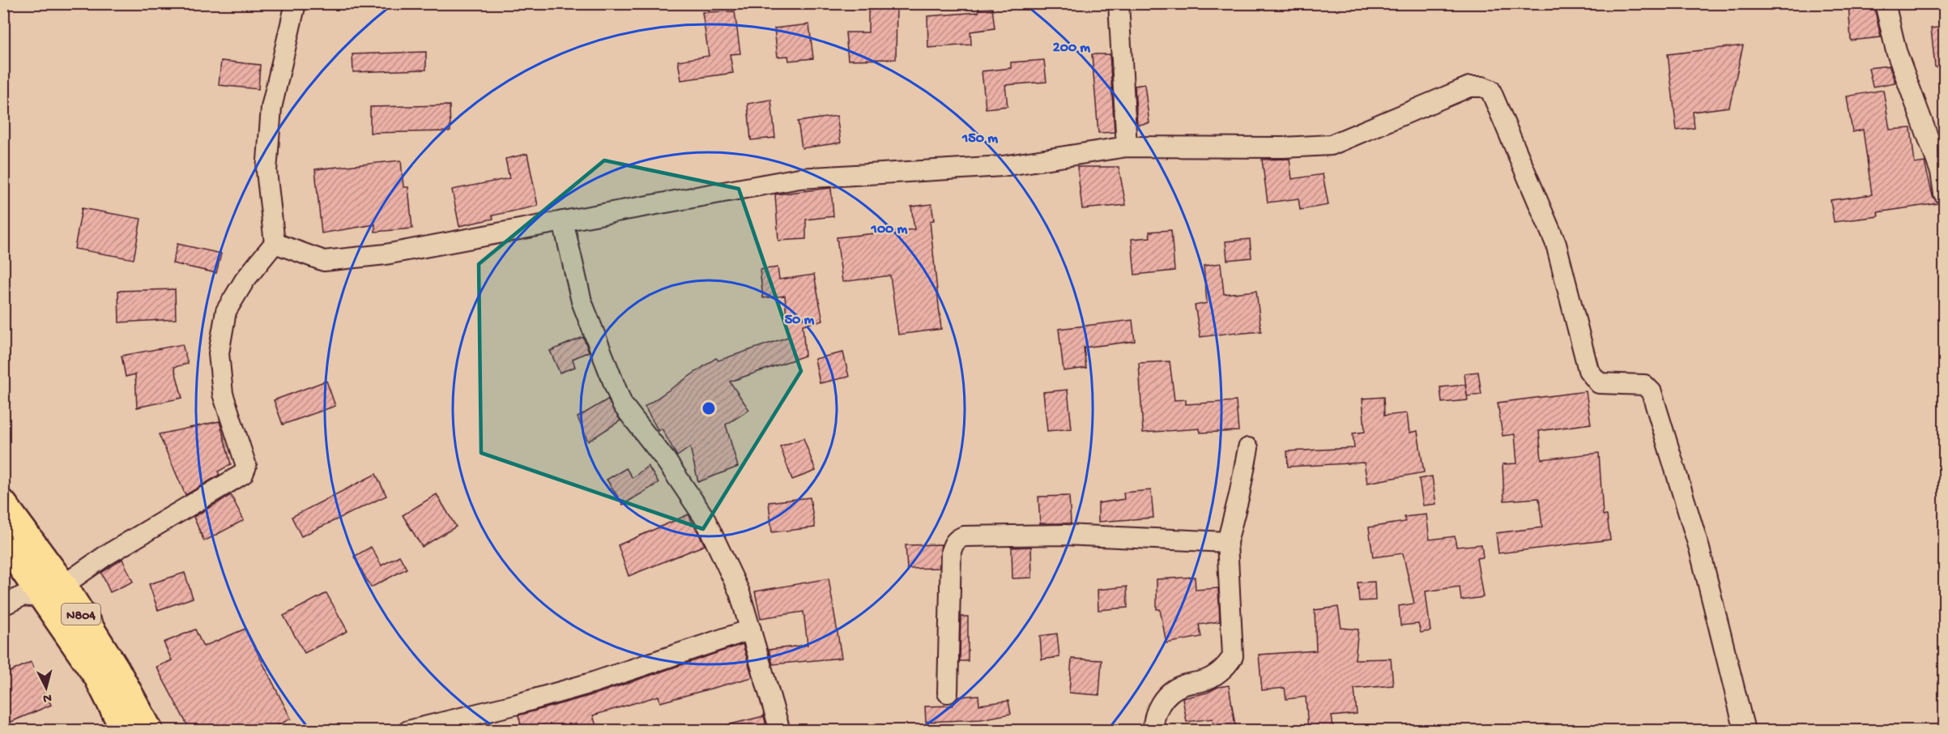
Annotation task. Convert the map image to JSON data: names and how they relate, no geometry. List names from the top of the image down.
{
  "streets": {
    "highway": ["N804"]
  },
  "north": "bottom",
  "rings": [
    "200 m",
    "150 m",
    "100 m",
    "50 m"
  ]
}
